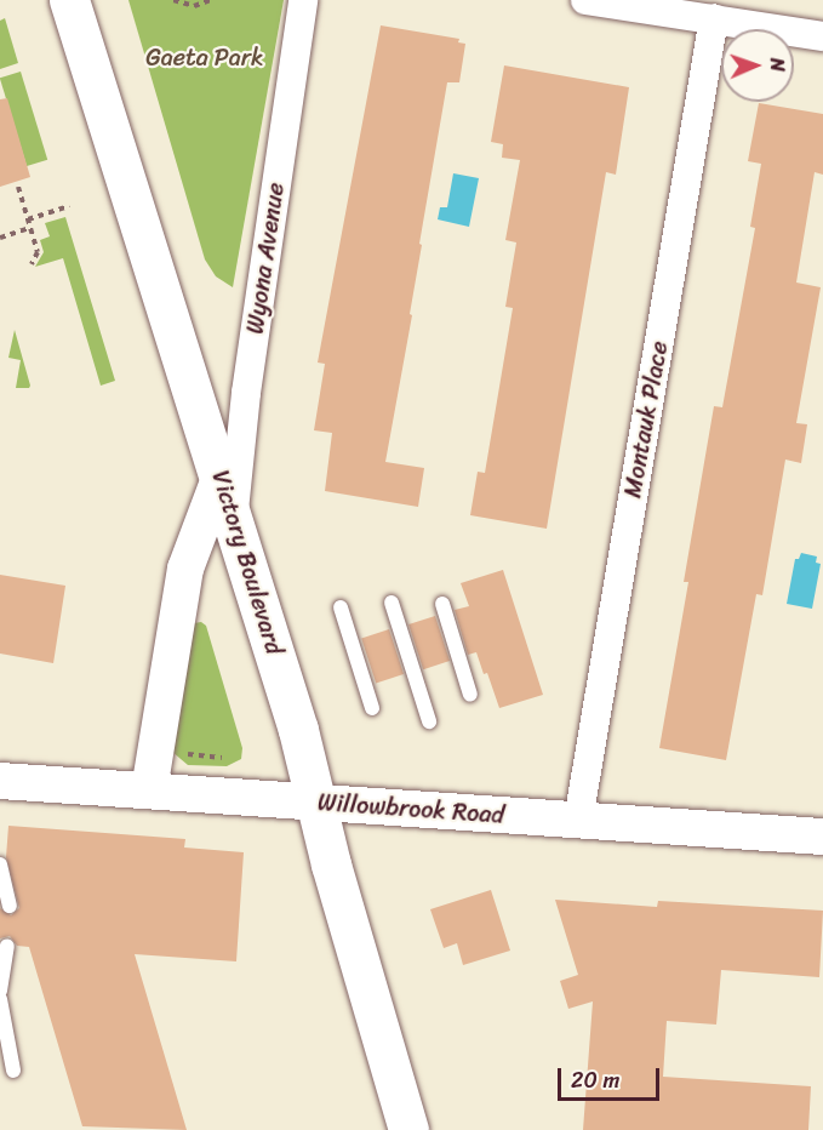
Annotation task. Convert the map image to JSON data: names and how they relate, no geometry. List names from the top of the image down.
{
  "streets": {
    "main road": ["Victory Boulevard"],
    "street": ["Wyona Avenue", "Montauk Place", "Willowbrook Road"]
  },
  "crossings": [
    ["Wyona Avenue", "Victory Boulevard"],
    ["Montauk Place", "Willowbrook Road"],
    ["Victory Boulevard", "Willowbrook Road"]
  ],
  "parks": ["Gaeta Park"],
  "scale_bar": "20 m",
  "north": "right"
}
